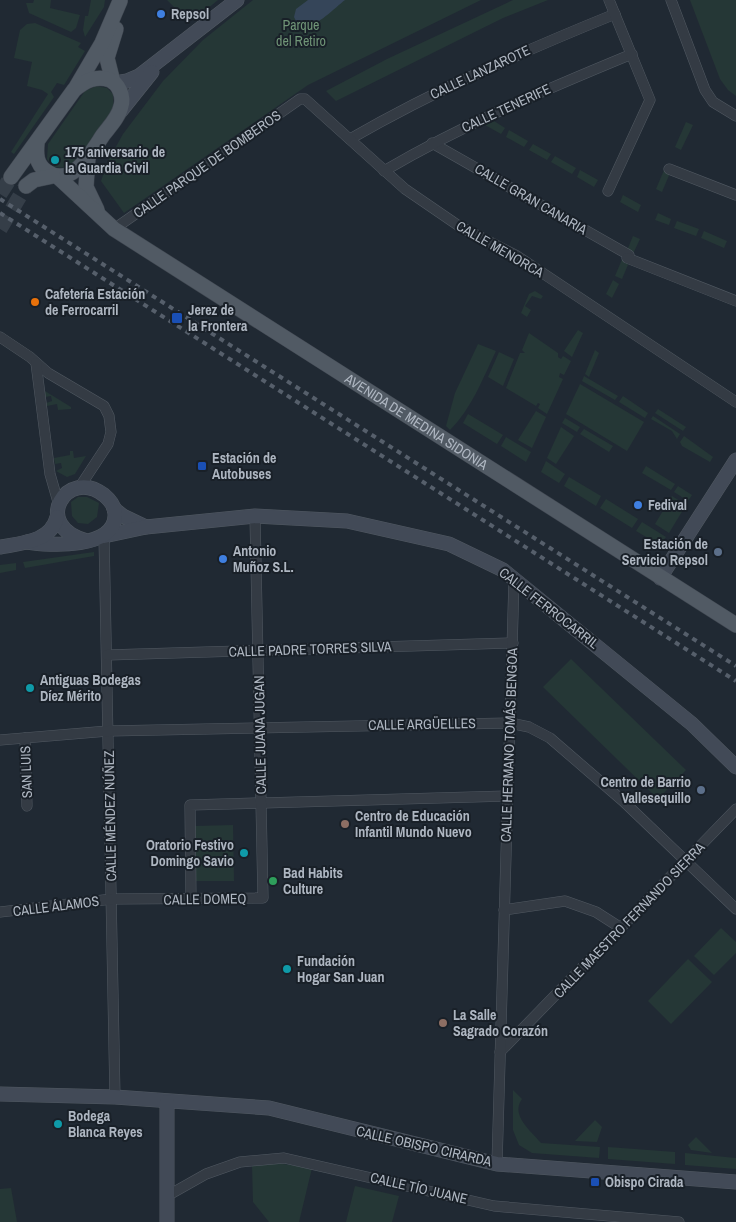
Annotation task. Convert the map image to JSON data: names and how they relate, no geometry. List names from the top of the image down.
{
  "streets": {
    "main road": ["AVENIDA DE MEDINA SIDONIA"],
    "street": [
      "CALLE LANZAROTE",
      "CALLE TENERIFE",
      "CALLE PARQUE DE BOMBEROS",
      "CALLE GRAN CANARIA",
      "CALLE MENORCA",
      "CALLE FERROCARRIL",
      "CALLE PADRE TORRES SILVA",
      "CALLE ARGÜELLES",
      "CALLE JUANA JUGAN",
      "CALLE HERMANO TOMÁS BENGOA",
      "SAN LUIS",
      "CALLE MÉNDEZ NÚÑEZ",
      "CALLE DOMEQ",
      "CALLE ÁLAMOS",
      "CALLE MAESTRO FERNANDO SIERRA",
      "CALLE OBISPO CIRARDA",
      "CALLE TÍO JUANE"
    ]
  },
  "crossings": [
    ["CALLE LANZAROTE", "CALLE MENORCA"],
    ["CALLE TENERIFE", "CALLE GRAN CANARIA"],
    ["CALLE TENERIFE", "CALLE MENORCA"],
    ["CALLE PARQUE DE BOMBEROS", "CALLE MENORCA"],
    ["CALLE PARQUE DE BOMBEROS", "AVENIDA DE MEDINA SIDONIA"],
    ["CALLE FERROCARRIL", "CALLE JUANA JUGAN"],
    ["CALLE FERROCARRIL", "CALLE HERMANO TOMÁS BENGOA"],
    ["CALLE FERROCARRIL", "CALLE MÉNDEZ NÚÑEZ"],
    ["CALLE PADRE TORRES SILVA", "CALLE JUANA JUGAN"],
    ["CALLE PADRE TORRES SILVA", "CALLE HERMANO TOMÁS BENGOA"],
    ["CALLE PADRE TORRES SILVA", "CALLE MÉNDEZ NÚÑEZ"],
    ["CALLE ARGÜELLES", "CALLE JUANA JUGAN"],
    ["CALLE ARGÜELLES", "CALLE HERMANO TOMÁS BENGOA"],
    ["CALLE ARGÜELLES", "SAN LUIS"],
    ["CALLE ARGÜELLES", "CALLE MÉNDEZ NÚÑEZ"],
    ["CALLE ARGÜELLES", "CALLE MAESTRO FERNANDO SIERRA"],
    ["CALLE JUANA JUGAN", "CALLE DOMEQ"],
    ["CALLE HERMANO TOMÁS BENGOA", "CALLE MAESTRO FERNANDO SIERRA"],
    ["CALLE HERMANO TOMÁS BENGOA", "CALLE OBISPO CIRARDA"],
    ["CALLE MÉNDEZ NÚÑEZ", "CALLE DOMEQ"],
    ["CALLE MÉNDEZ NÚÑEZ", "CALLE ÁLAMOS"],
    ["CALLE MÉNDEZ NÚÑEZ", "CALLE OBISPO CIRARDA"],
    ["CALLE DOMEQ", "CALLE ÁLAMOS"]
  ],
  "parks": ["Parque del Retiro"],
  "places": {
    "other": [
      "Repsol",
      "175 aniversario de la Guardia Civil",
      "Cafetería Estación de Ferrocarril",
      "Fedival",
      "Estación de Servicio Repsol",
      "Antonio Muñoz S.L.",
      "Antiguas Bodegas Díez Mérito",
      "Centro de Barrio Vallesequillo",
      "Centro de Educación Infantil Mundo Nuevo",
      "Oratorio Festivo Domingo Savio",
      "Bad Habits Culture",
      "Fundación Hogar San Juan",
      "La Salle Sagrado Corazón",
      "Bodega Blanca Reyes"
    ],
    "transit": ["Jerez de la Frontera", "Estación de Autobuses", "Obispo Cirada"]
  }
}
